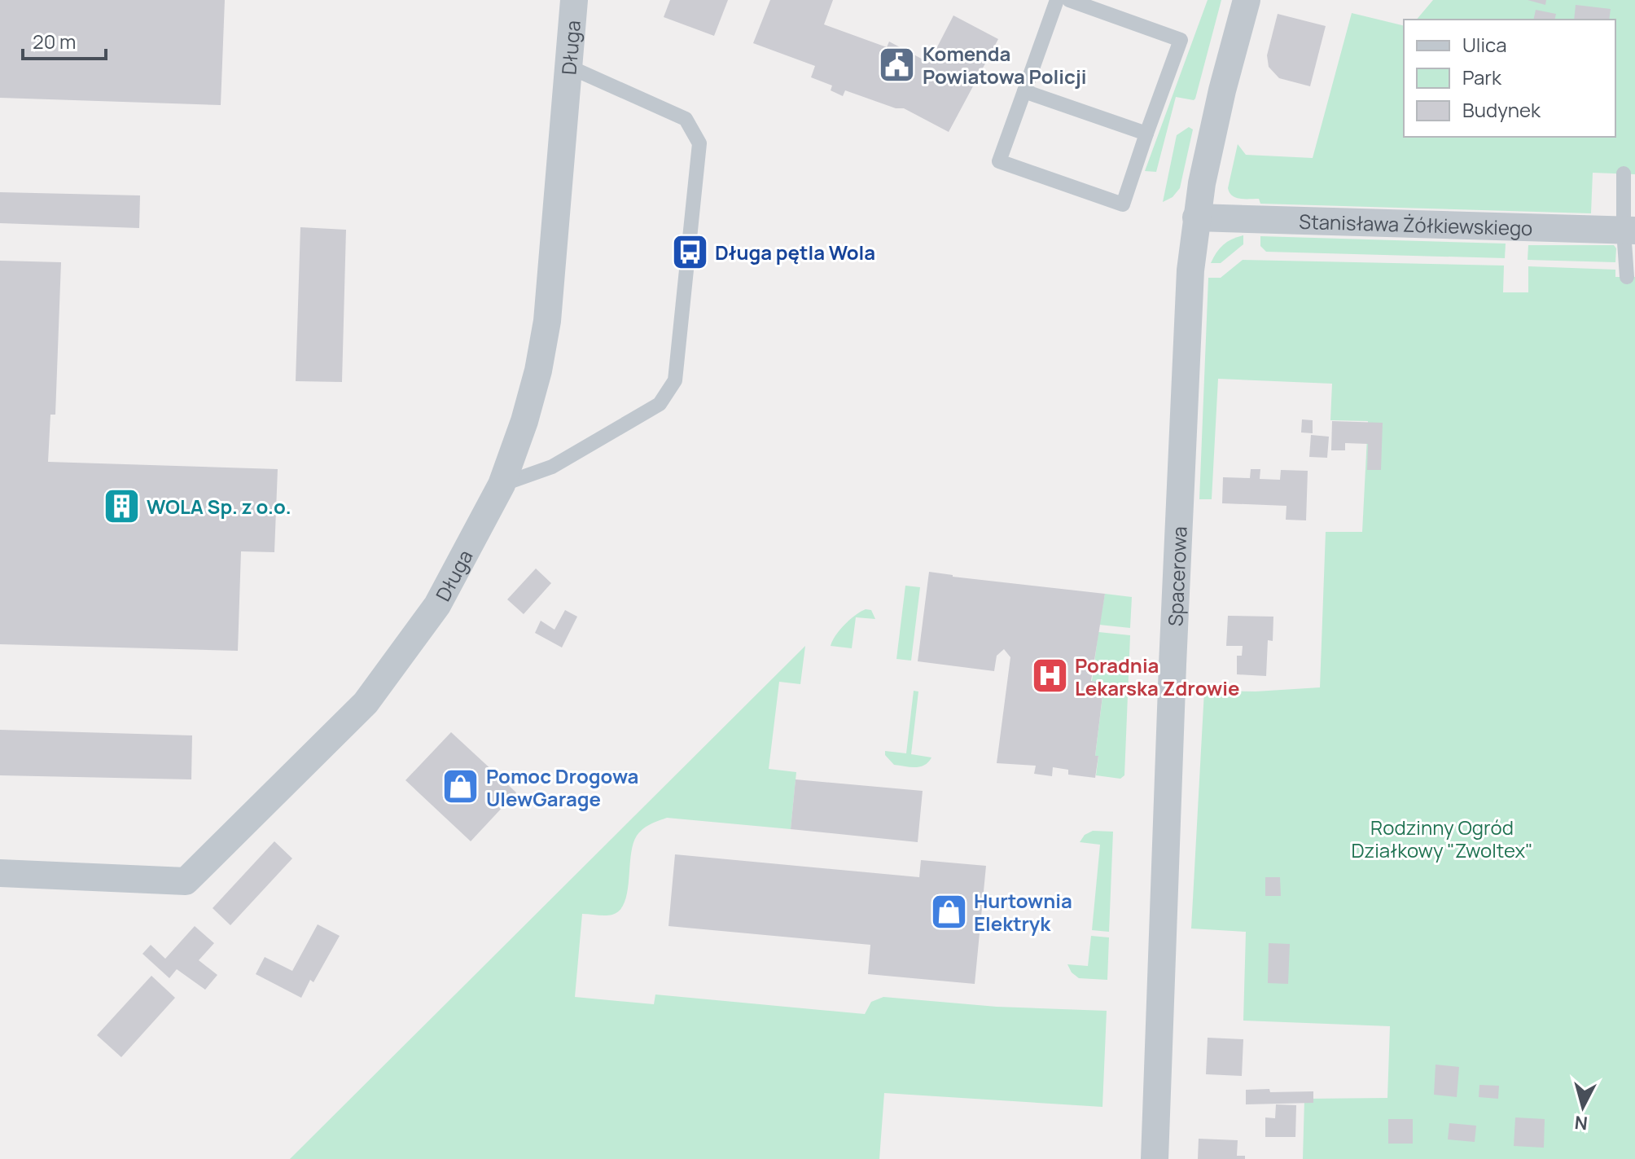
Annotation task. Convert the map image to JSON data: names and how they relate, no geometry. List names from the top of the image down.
{
  "streets": {
    "street": ["Długa", "Stanisława Żółkiewskiego", "Spacerowa"]
  },
  "crossings": [
    ["Stanisława Żółkiewskiego", "Spacerowa"]
  ],
  "parks": ["Rodzinny Ogród Działkowy \"Zwoltex\""],
  "places": {
    "public building": ["Komenda Powiatowa Policji"],
    "bus stop": ["Długa pętla Wola"],
    "building": ["WOLA Sp. z o.o."],
    "hospital": ["Poradnia Lekarska Zdrowie"],
    "shop": ["Pomoc Drogowa UlewGarage", "Hurtownia Elektryk"]
  },
  "legend": ["Ulica", "Park", "Budynek"],
  "scale_bar": "20 m",
  "north": "bottom"
}
